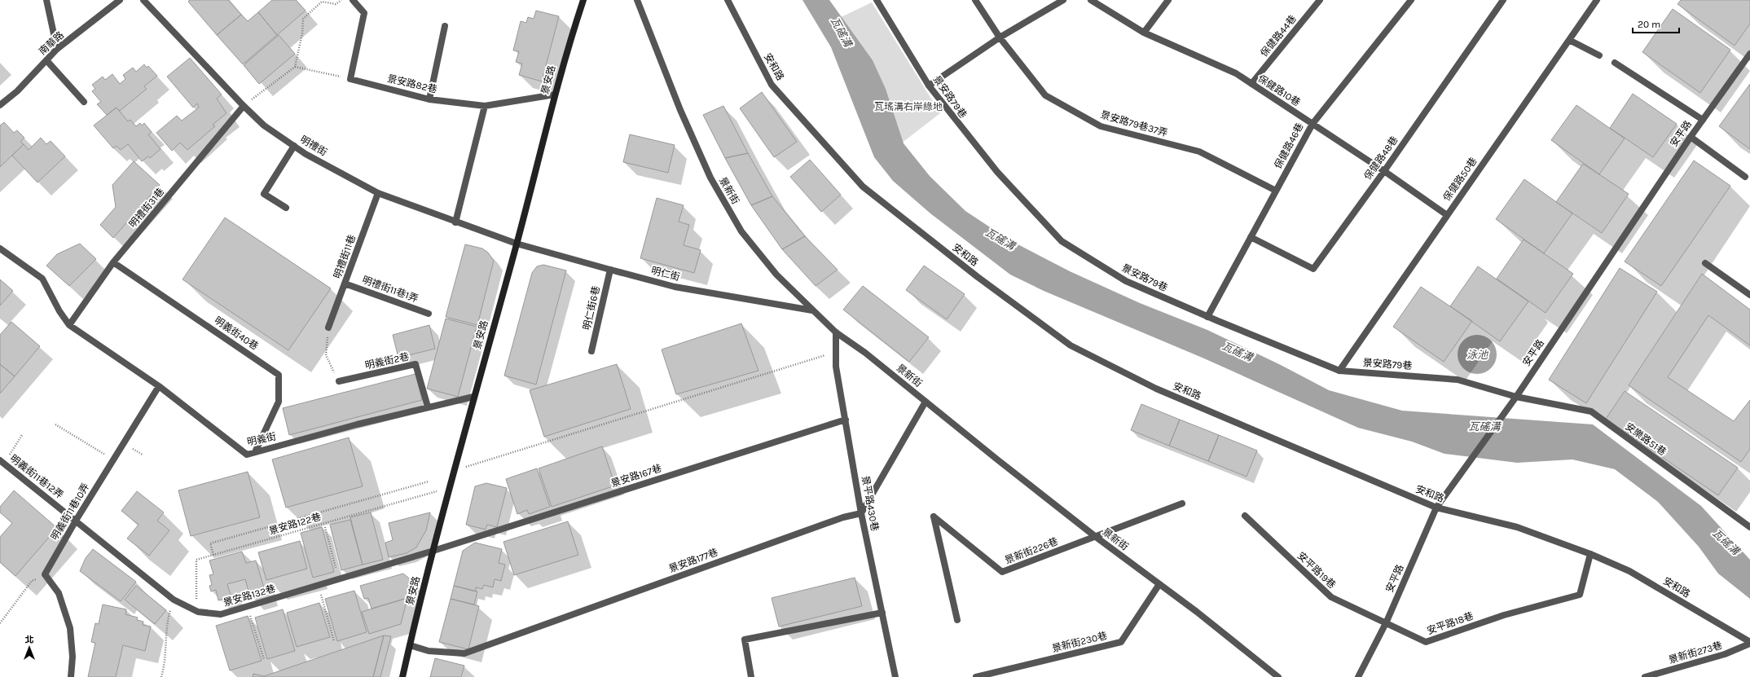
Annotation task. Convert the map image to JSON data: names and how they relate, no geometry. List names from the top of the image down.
{
  "streets": {
    "main road": ["景安路"],
    "street": [
      "保健路44巷",
      "南華路",
      "安和路",
      "景安路82巷",
      "保健路10巷",
      "景安路79巷",
      "景安路79巷37弄",
      "安平路",
      "明禮街",
      "保健路46巷",
      "保健路48巷",
      "保健路50巷",
      "景新街",
      "明禮街31巷",
      "明禮街11巷",
      "明仁街",
      "明禮街11巷1弄",
      "明仁街6巷",
      "明義街40巷",
      "明義街2巷",
      "明義街",
      "安樂路51巷",
      "景安路167巷",
      "明義街11巷12弄",
      "景平路430巷",
      "明義街11巷10弄",
      "景新街226巷",
      "景安路177巷",
      "安平路19巷",
      "景安路132巷",
      "安平路18巷",
      "景新街230巷",
      "景新街273巷"
    ],
    "path": ["景安路122巷"]
  },
  "crossings": [
    ["保健路44巷", "保健路10巷"],
    ["安和路", "安平路"],
    ["安和路", "安平路18巷"],
    ["安和路", "景新街273巷"],
    ["景安路", "景安路82巷"],
    ["景安路", "明禮街"],
    ["景安路", "明仁街"],
    ["景安路", "明義街"],
    ["景安路", "景安路167巷"],
    ["景安路", "景安路122巷"],
    ["景安路", "景安路177巷"],
    ["景安路", "景安路132巷"],
    ["保健路10巷", "保健路46巷"],
    ["保健路10巷", "保健路48巷"],
    ["保健路10巷", "保健路50巷"],
    ["景安路79巷", "安平路"],
    ["景安路79巷", "保健路46巷"],
    ["景安路79巷", "保健路50巷"],
    ["景安路79巷", "安樂路51巷"],
    ["景安路79巷37弄", "保健路46巷"],
    ["安平路", "安樂路51巷"],
    ["安平路", "安平路19巷"],
    ["安平路", "安平路18巷"],
    ["明禮街", "明禮街31巷"],
    ["明禮街", "明禮街11巷"],
    ["明禮街", "明仁街"],
    ["保健路46巷", "保健路48巷"],
    ["景新街", "明仁街"],
    ["景新街", "景平路430巷"],
    ["景新街", "景新街226巷"],
    ["景新街", "景新街230巷"],
    ["明禮街31巷", "明義街40巷"],
    ["明禮街31巷", "明義街"],
    ["明禮街11巷", "明禮街11巷1弄"],
    ["明仁街", "明仁街6巷"],
    ["明義街40巷", "明義街"],
    ["明義街2巷", "明義街"],
    ["明義街", "明義街11巷10弄"],
    ["景安路167巷", "景平路430巷"],
    ["景安路167巷", "景安路132巷"],
    ["明義街11巷12弄", "明義街11巷10弄"],
    ["明義街11巷12弄", "景安路132巷"],
    ["景平路430巷", "景安路177巷"],
    ["明義街11巷10弄", "景安路132巷"],
    ["景安路122巷", "景安路132巷"],
    ["安平路19巷", "安平路18巷"]
  ],
  "water": ["瓦磘溝", "泳池"],
  "parks": ["瓦瑤溝右岸綠地"],
  "scale_bar": "20 m",
  "north": "top"
}
